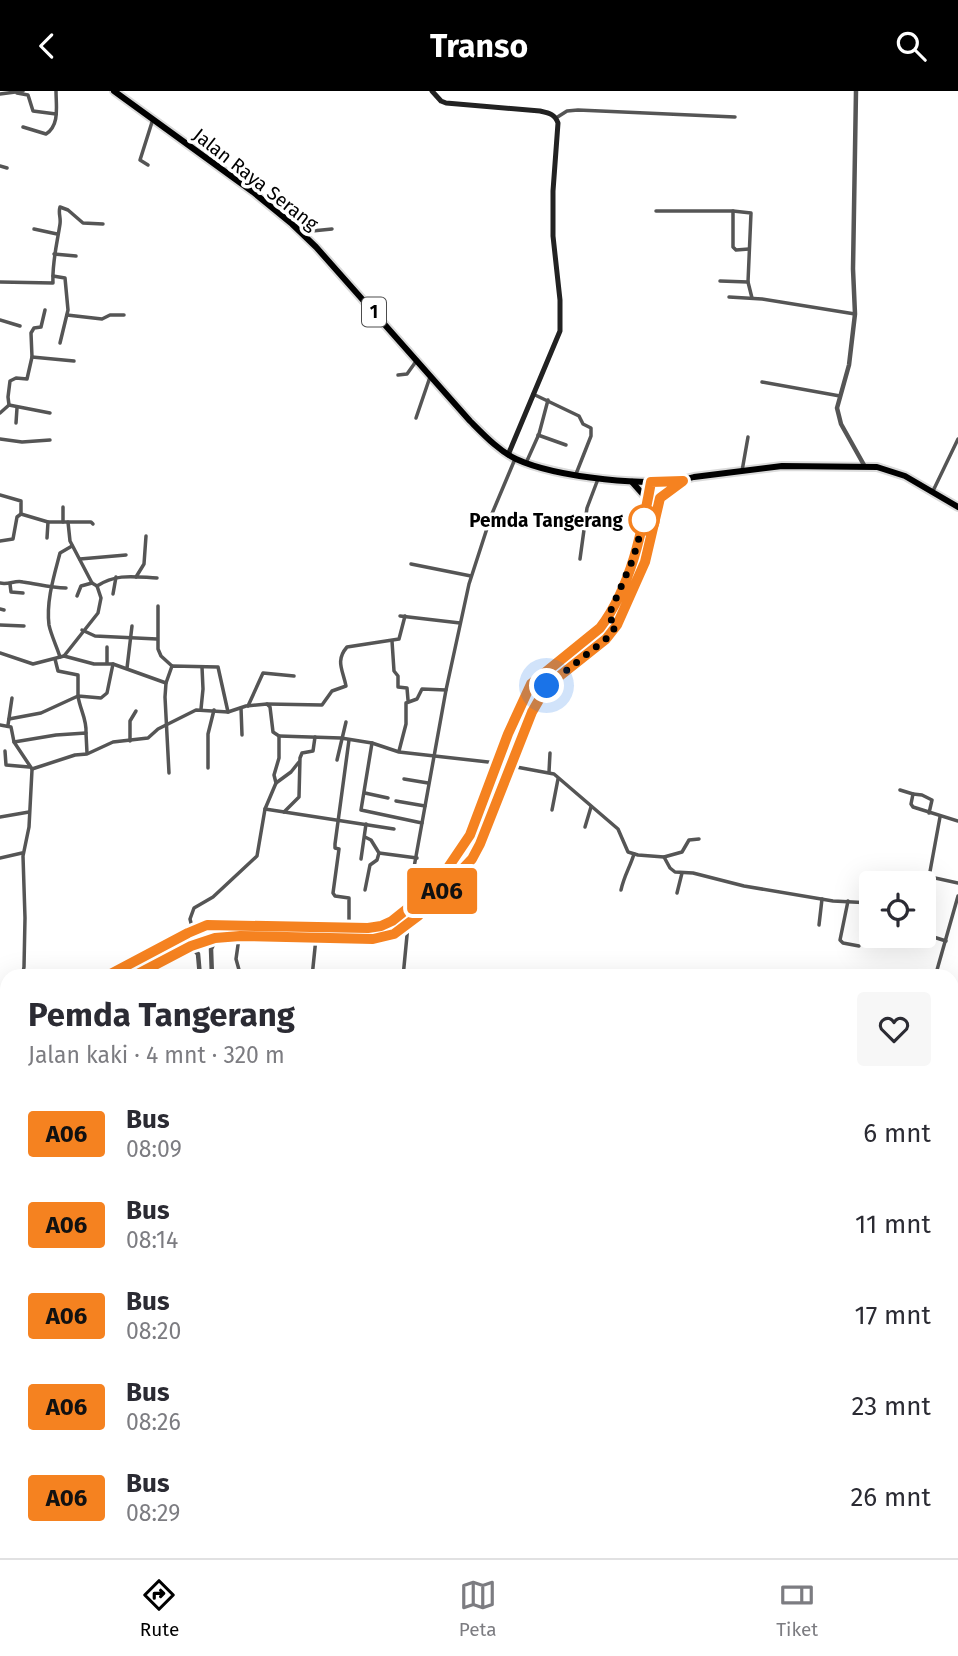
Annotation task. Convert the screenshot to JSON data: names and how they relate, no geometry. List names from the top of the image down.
{
  "streets": {
    "highway": ["Jalan Raya Serang", "1"]
  },
  "places": ["Pemda Tangerang"],
  "lines": ["bus line A06"],
  "page": {
    "header": "Transo",
    "on_map": "A06",
    "heading": ["Pemda Tangerang", "Jalan kaki · 4 mnt · 320 m"],
    "list": [
      {
        "mark": "A06",
        "name": "Bus",
        "note": "08:09",
        "value": "6 mnt"
      },
      {
        "mark": "A06",
        "name": "Bus",
        "note": "08:14",
        "value": "11 mnt"
      },
      {
        "mark": "A06",
        "name": "Bus",
        "note": "08:20",
        "value": "17 mnt"
      },
      {
        "mark": "A06",
        "name": "Bus",
        "note": "08:26",
        "value": "23 mnt"
      },
      {
        "mark": "A06",
        "name": "Bus",
        "note": "08:29",
        "value": "26 mnt"
      }
    ],
    "tabs": ["Rute", "Peta", "Tiket"]
  }
}
